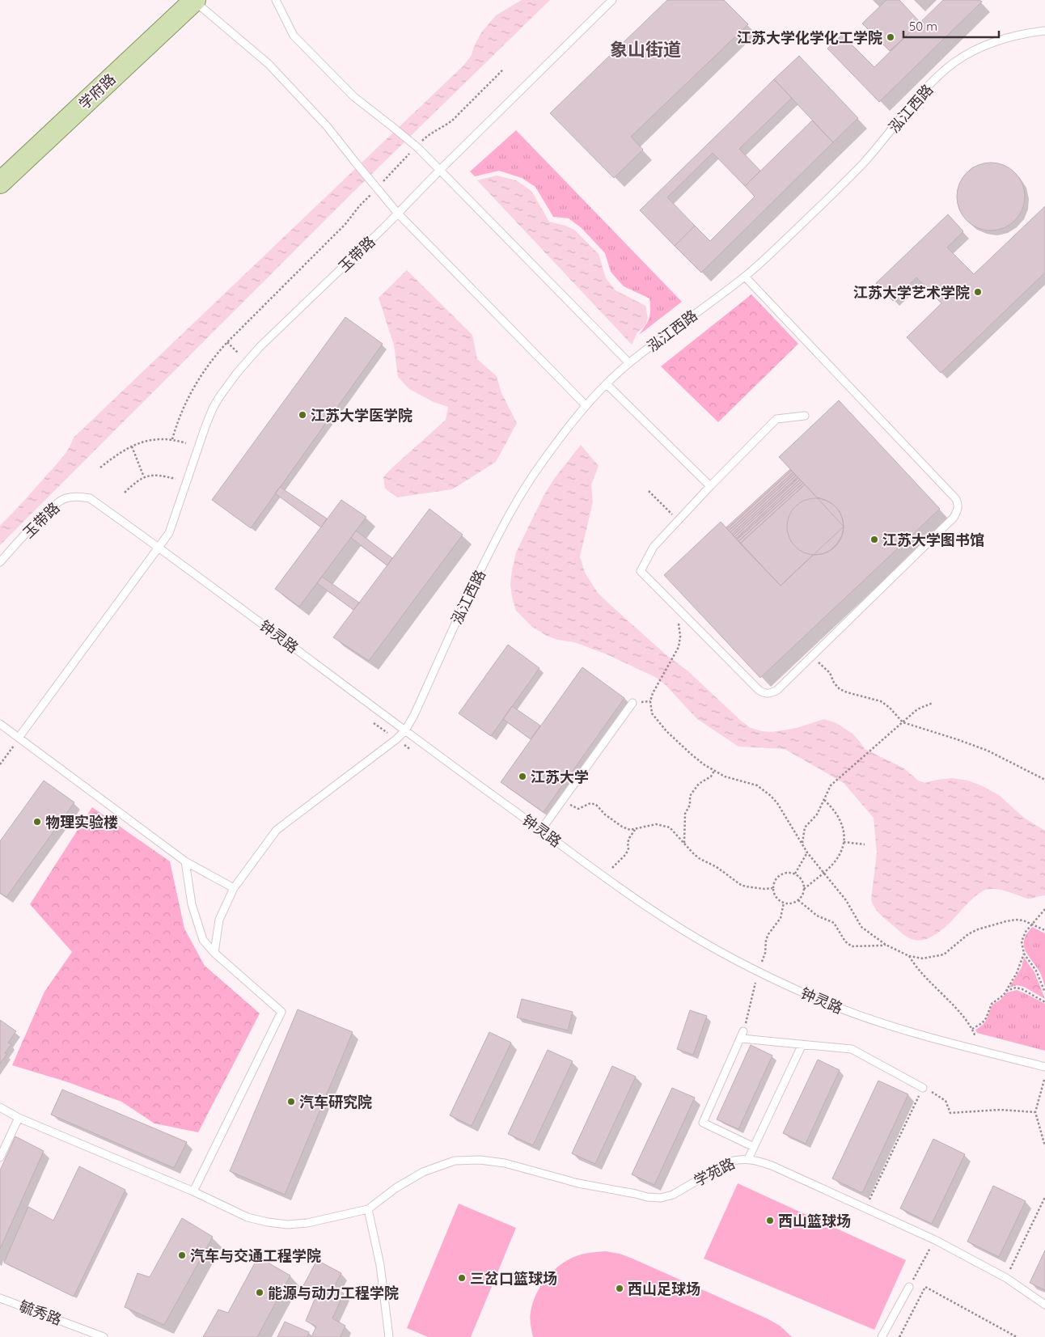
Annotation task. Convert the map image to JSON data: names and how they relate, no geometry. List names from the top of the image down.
{
  "streets": {
    "main road": ["学府路"],
    "lane": [
      "泓江西路",
      "玉带路",
      "钟灵路",
      "学苑路",
      "毓秀路"
    ]
  },
  "crossings": [
    ["泓江西路", "钟灵路"],
    ["玉带路", "钟灵路"]
  ],
  "districts": ["象山街道"],
  "places": [
    "江苏大学化学化工学院",
    "江苏大学艺术学院",
    "江苏大学医学院",
    "江苏大学图书馆",
    "江苏大学",
    "物理实验楼",
    "汽车研究院",
    "西山篮球场",
    "汽车与交通工程学院",
    "三岔口篮球场",
    "西山足球场",
    "能源与动力工程学院"
  ],
  "scale_bar": "50 m"
}
